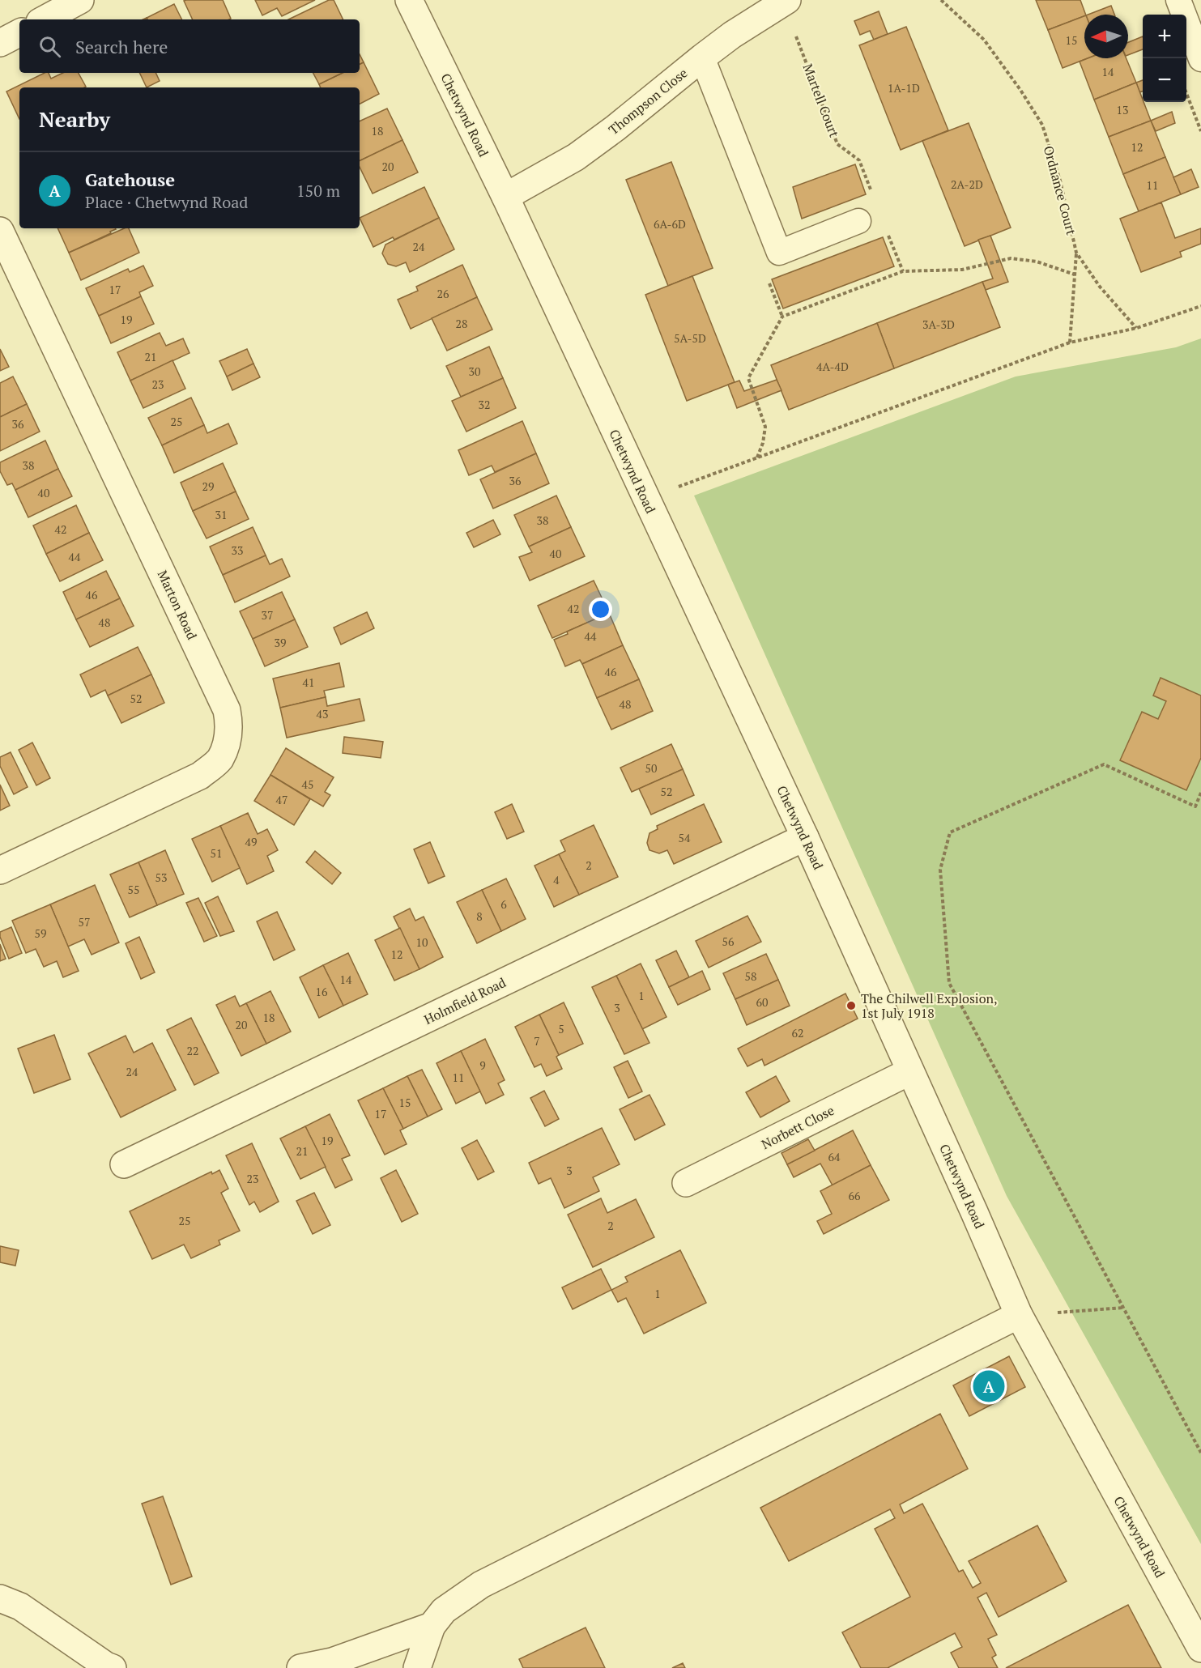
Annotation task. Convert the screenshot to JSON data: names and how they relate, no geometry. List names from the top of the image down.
{
  "streets": {
    "street": [
      "Thompson Close",
      "Chetwynd Road",
      "Marton Road",
      "Holmfield Road",
      "Norbett Close"
    ],
    "path": ["Martell Court", "Ordnance Court"]
  },
  "crossings": [
    ["Martell Court", "Thompson Close"],
    ["Thompson Close", "Chetwynd Road"],
    ["Chetwynd Road", "Holmfield Road"],
    ["Chetwynd Road", "Norbett Close"]
  ],
  "places": ["The Chilwell Explosion, 1st July 1918"],
  "house_numbers": [
    "15",
    "14",
    "1A-1D",
    "13",
    "18",
    "12",
    "20",
    "2A-2D",
    "11",
    "6A-6D",
    "24",
    "17",
    "26",
    "19",
    "28",
    "3A-3D",
    "5A-5D",
    "21",
    "4A-4D",
    "30",
    "23",
    "32",
    "25",
    "36",
    "38",
    "36",
    "29",
    "40",
    "31",
    "38",
    "42",
    "33",
    "40",
    "44",
    "46",
    "42",
    "37",
    "48",
    "44",
    "39",
    "46",
    "41",
    "52",
    "48",
    "43",
    "50",
    "45",
    "52",
    "47",
    "54",
    "49",
    "51",
    "2",
    "53",
    "4",
    "55",
    "6",
    "8",
    "57",
    "59",
    "56",
    "10",
    "12",
    "58",
    "14",
    "16",
    "1",
    "60",
    "3",
    "18",
    "20",
    "5",
    "62",
    "7",
    "22",
    "9",
    "24",
    "11",
    "15",
    "17",
    "19",
    "21",
    "64",
    "3",
    "23",
    "66",
    "25",
    "2",
    "1"
  ],
  "north": "left",
  "page": {
    "map_buttons": ["+", "−"],
    "search": "Search here",
    "heading": "Nearby",
    "list": [
      {
        "mark": "A",
        "name": "Gatehouse",
        "note": "Place · Chetwynd Road",
        "value": "150 m"
      }
    ],
    "pins": "A"
  }
}
